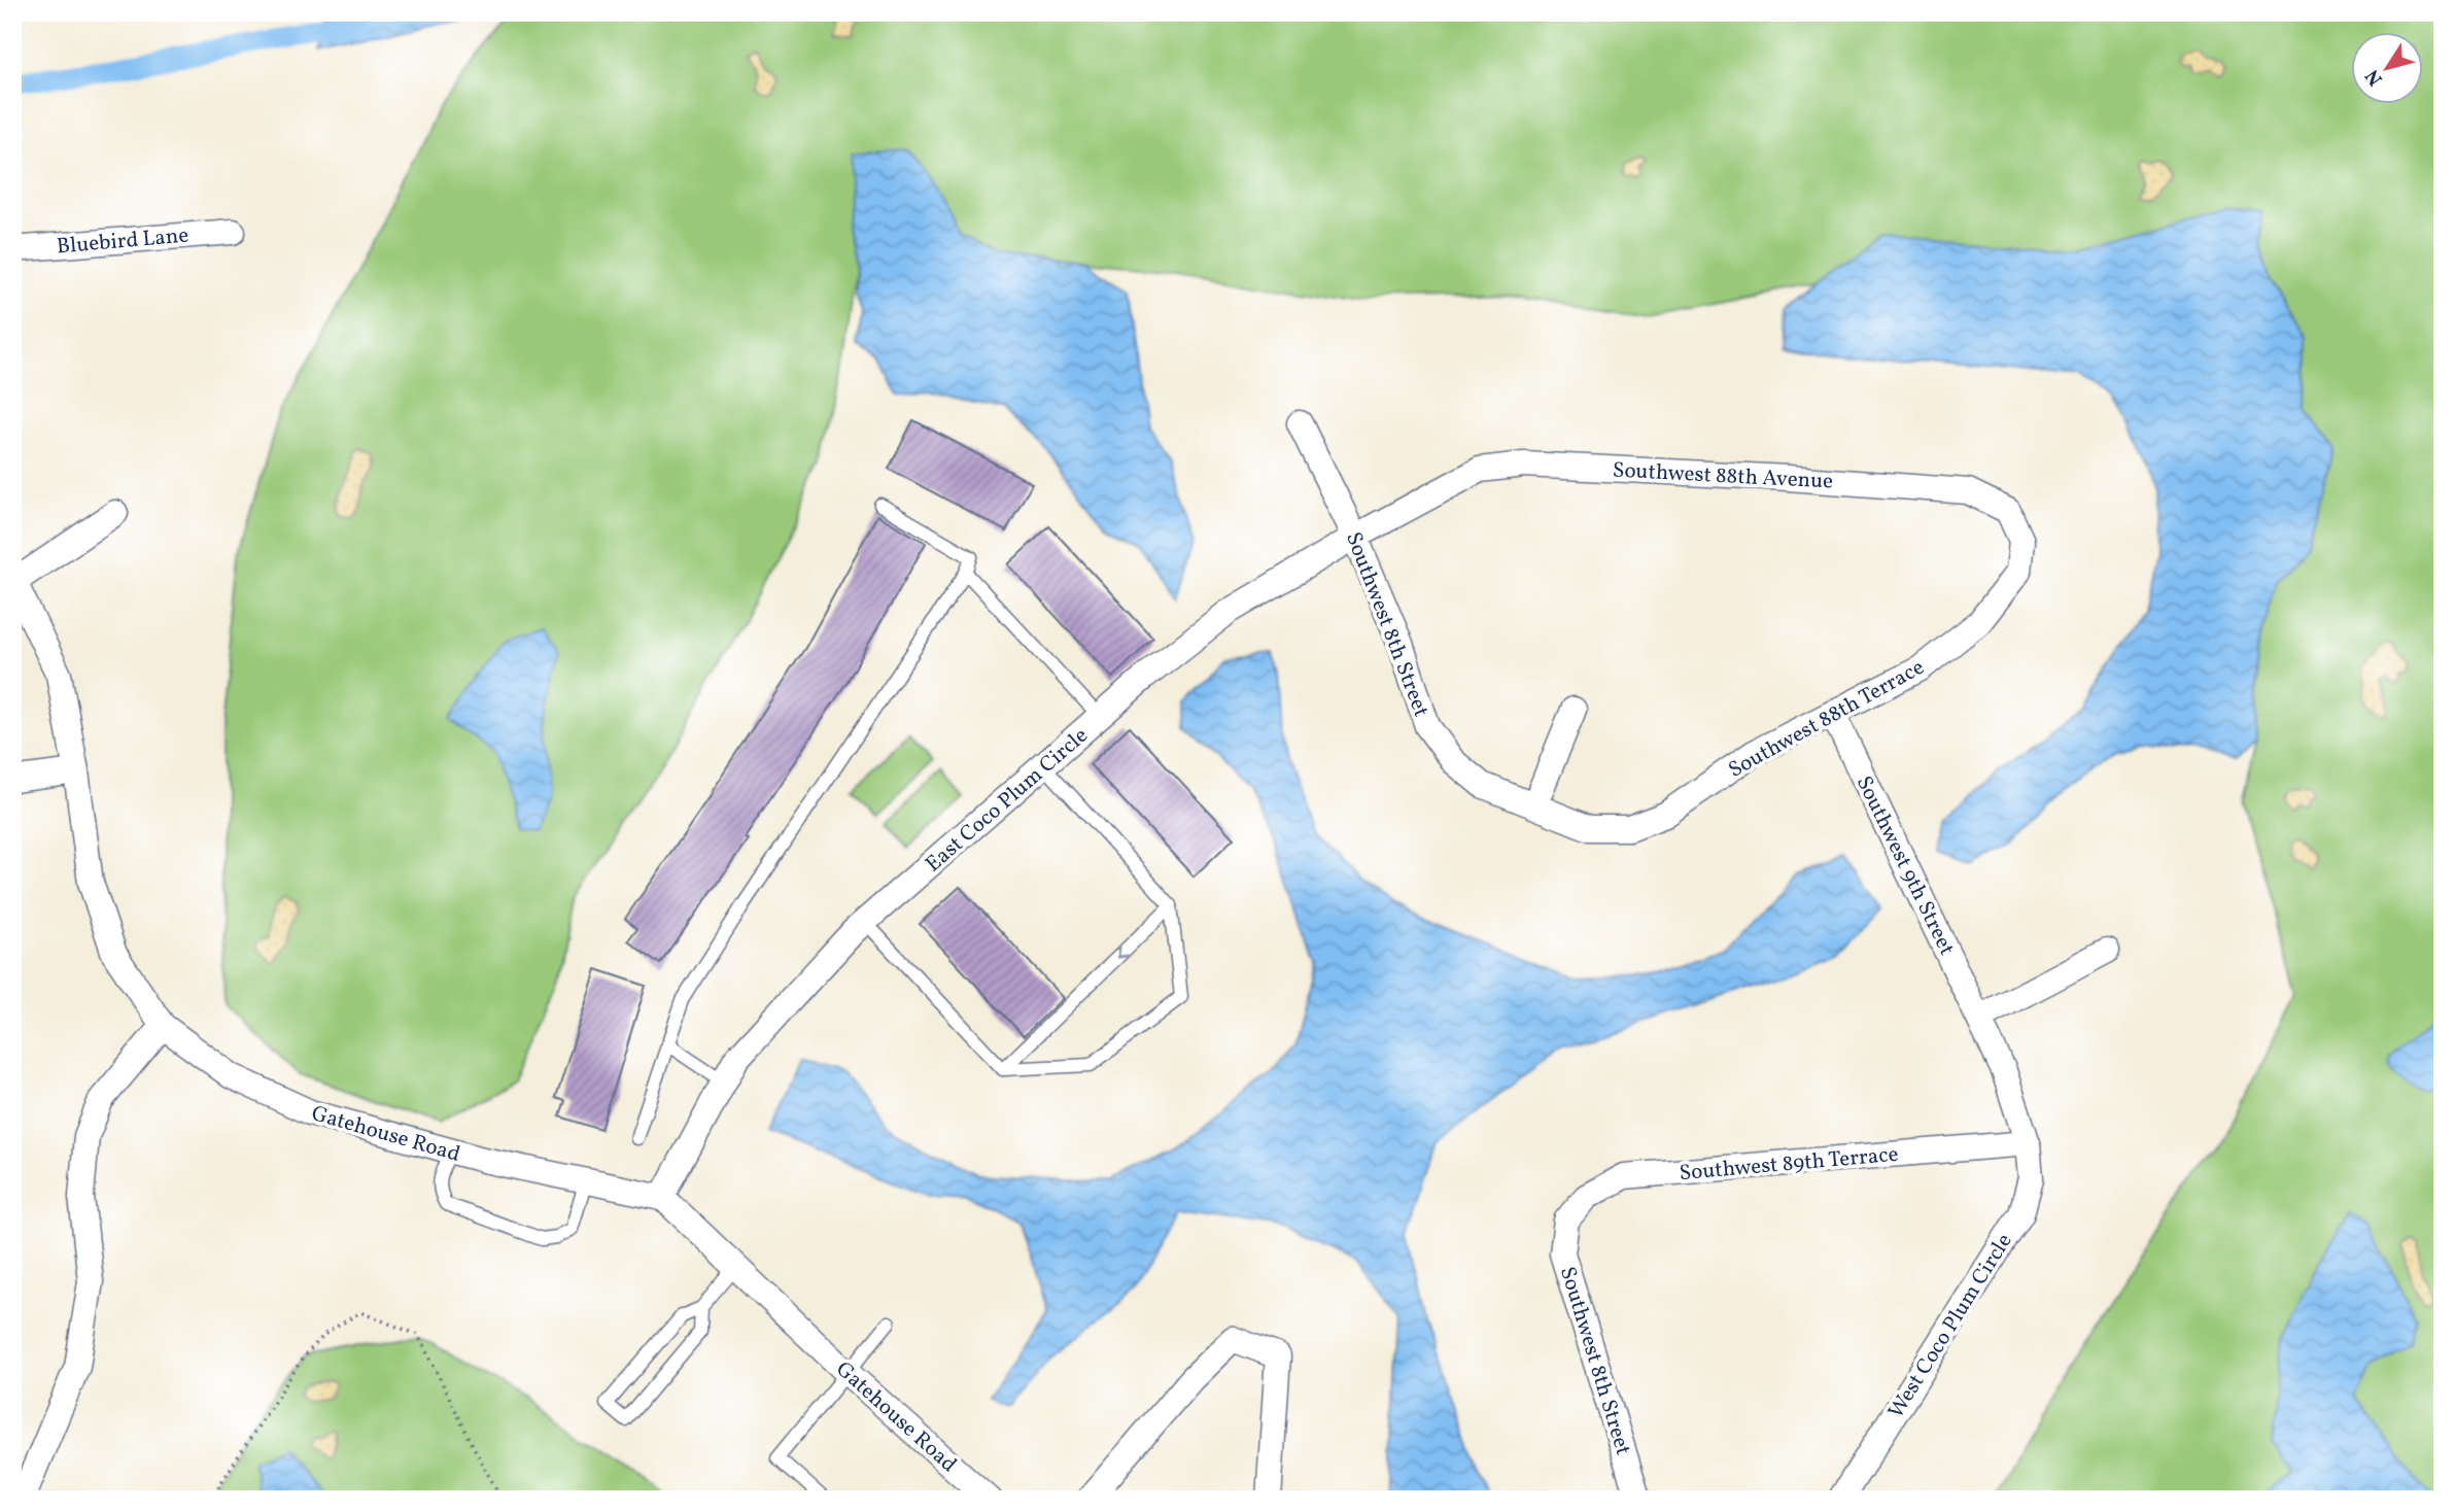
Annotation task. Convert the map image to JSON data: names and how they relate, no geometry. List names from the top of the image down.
{
  "streets": {
    "street": [
      "Bluebird Lane",
      "Southwest 88th Avenue",
      "Southwest 8th Street",
      "Southwest 88th Terrace",
      "East Coco Plum Circle",
      "Southwest 9th Street",
      "Gatehouse Road",
      "Southwest 89th Terrace",
      "West Coco Plum Circle"
    ]
  },
  "crossings": [
    ["Southwest 88th Avenue", "Southwest 88th Terrace"],
    ["Southwest 88th Avenue", "East Coco Plum Circle"],
    ["Southwest 8th Street", "Southwest 88th Terrace"],
    ["Southwest 8th Street", "East Coco Plum Circle"],
    ["Southwest 8th Street", "Southwest 89th Terrace"],
    ["Southwest 88th Terrace", "Southwest 9th Street"],
    ["East Coco Plum Circle", "Gatehouse Road"],
    ["Southwest 9th Street", "Southwest 89th Terrace"],
    ["Southwest 9th Street", "West Coco Plum Circle"],
    ["Southwest 89th Terrace", "West Coco Plum Circle"]
  ],
  "north": "bottom left"
}
